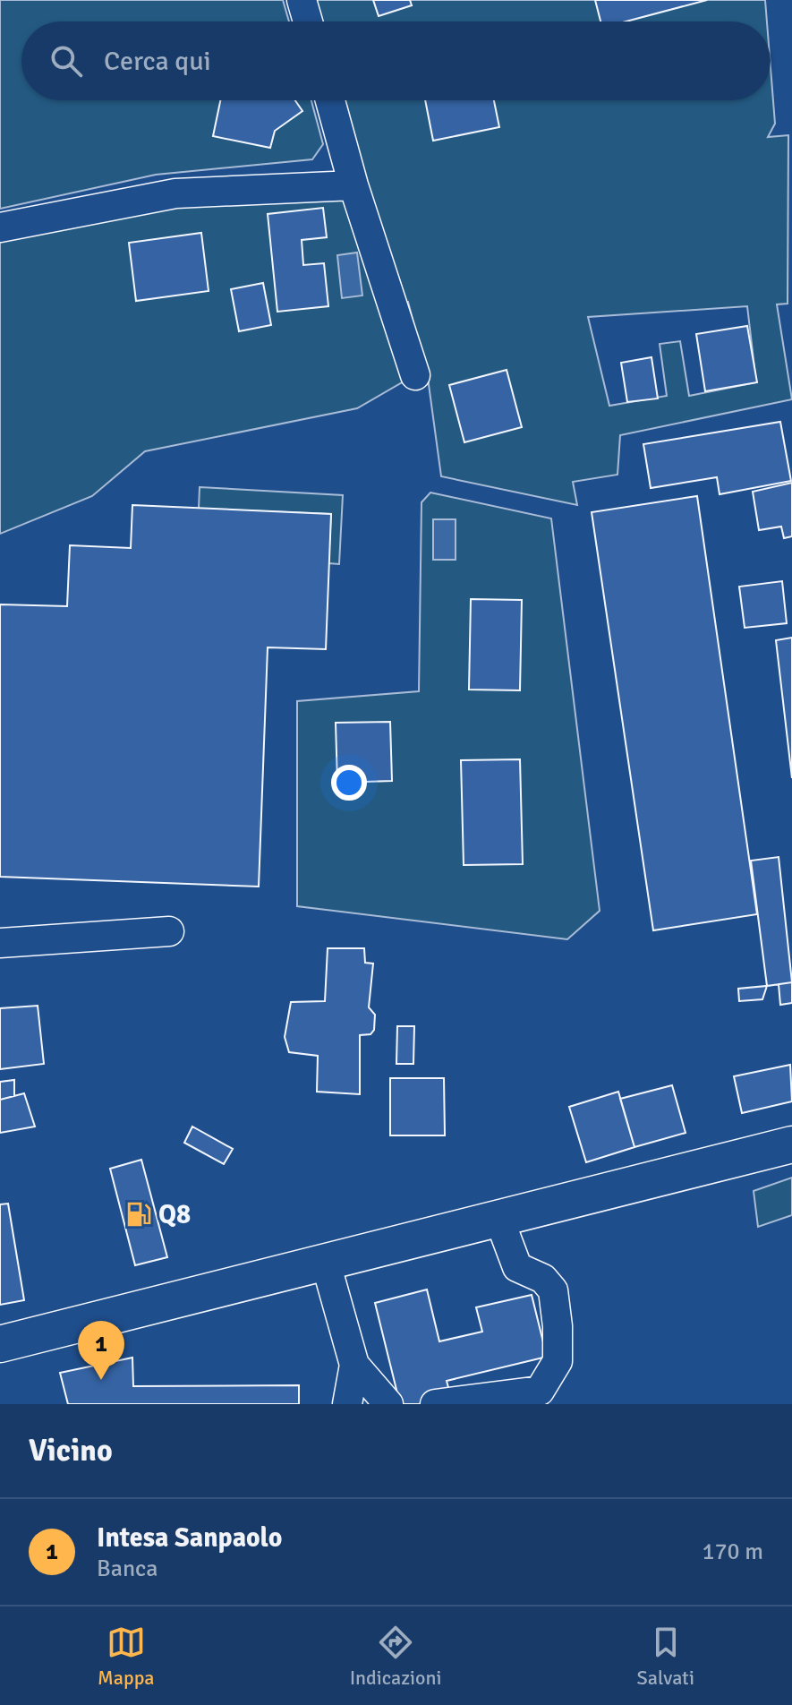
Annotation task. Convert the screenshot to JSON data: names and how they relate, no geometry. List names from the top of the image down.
{
  "places": {
    "fuel station": ["Q8"]
  },
  "page": {
    "search": "Cerca qui",
    "pins": "1",
    "heading": "Vicino",
    "list": [
      {
        "mark": "1",
        "name": "Intesa Sanpaolo",
        "note": "Banca",
        "value": "170 m"
      }
    ],
    "nav": ["Mappa", "Indicazioni", "Salvati"]
  }
}
